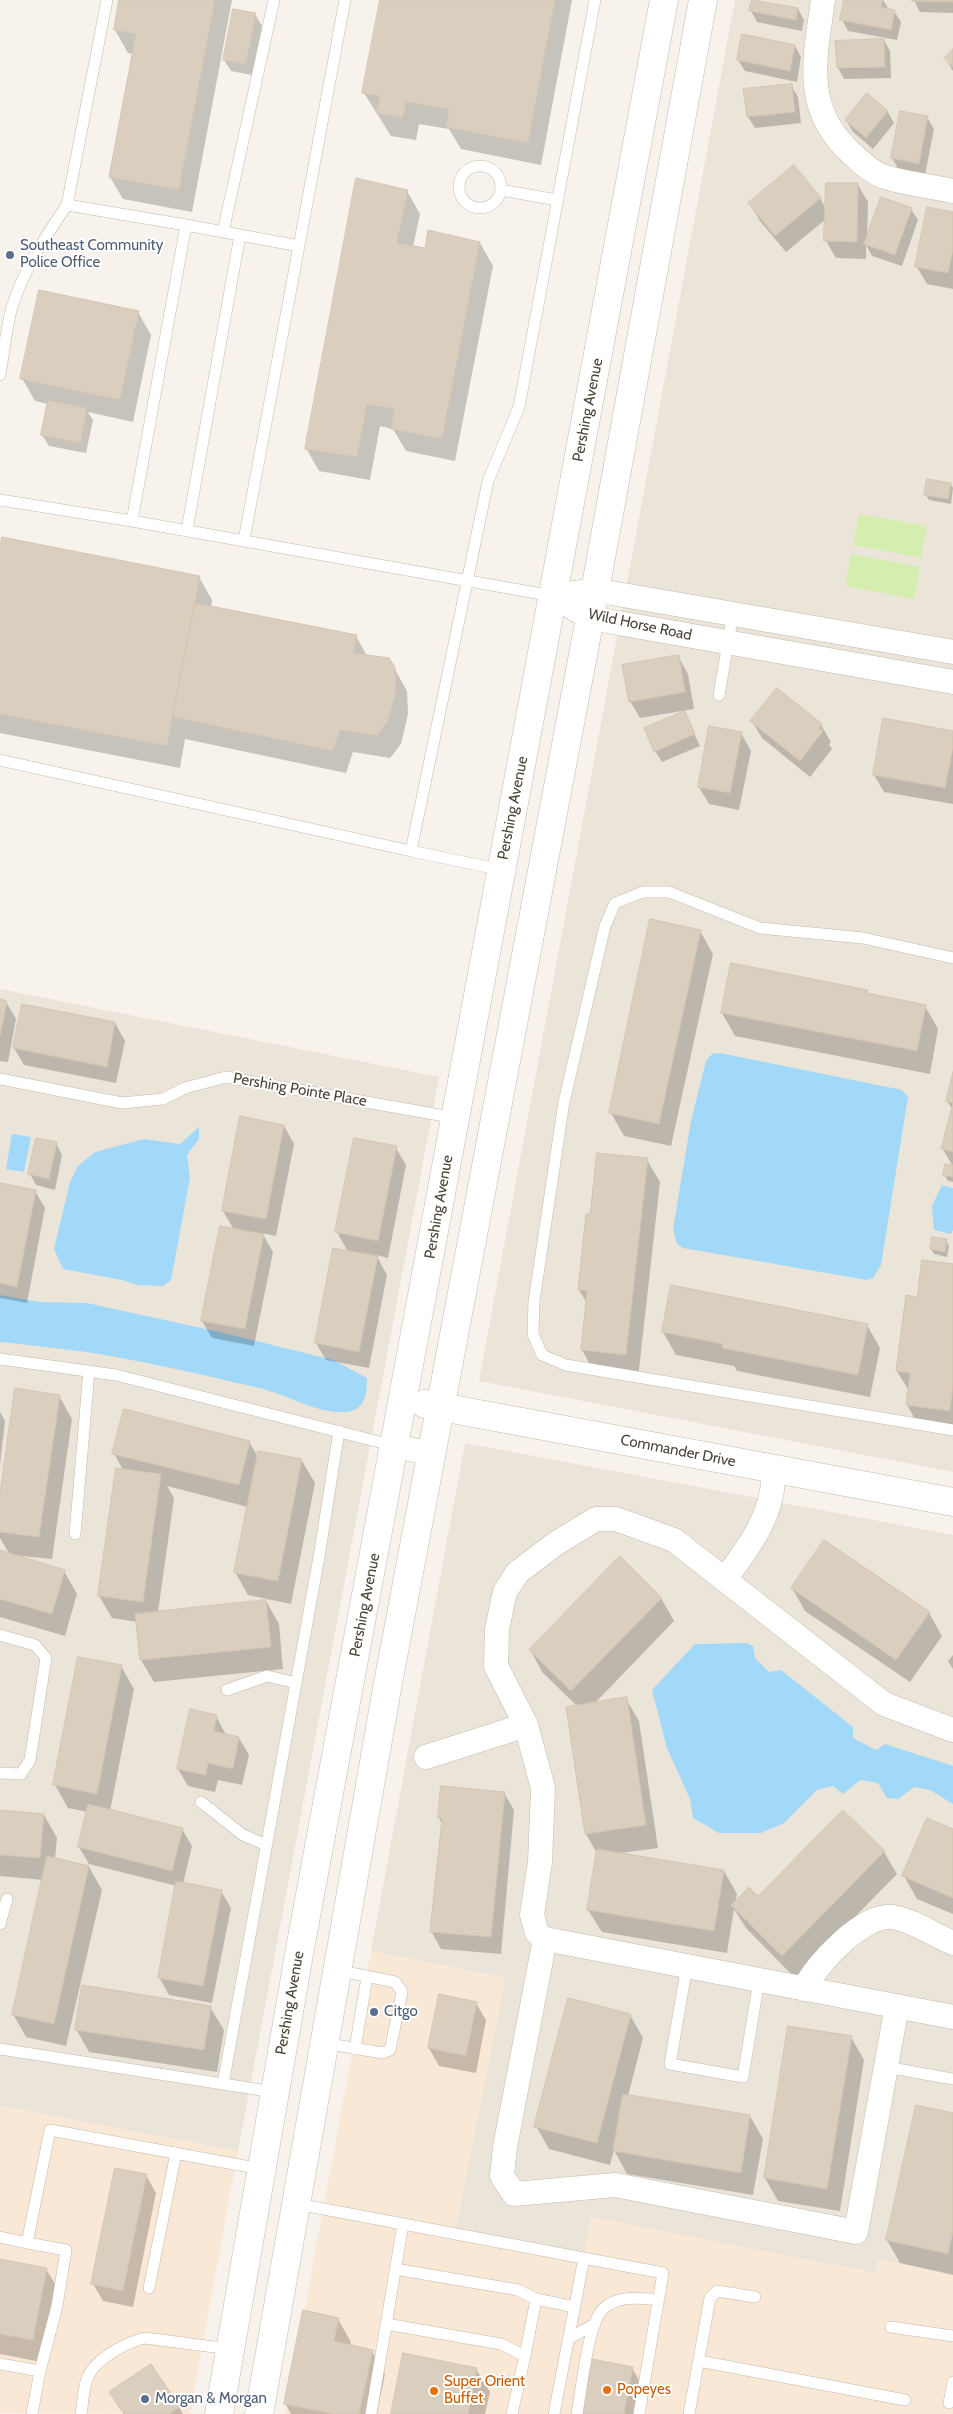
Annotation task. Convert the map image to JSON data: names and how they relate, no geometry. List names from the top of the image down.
{
  "streets": {
    "street": ["Pershing Avenue", "Wild Horse Road", "Commander Drive"],
    "lane": ["Pershing Pointe Place"]
  },
  "crossings": [
    ["Pershing Avenue", "Wild Horse Road"],
    ["Pershing Avenue", "Pershing Pointe Place"],
    ["Pershing Avenue", "Commander Drive"]
  ],
  "places": [
    "Southeast Community Police Office",
    "Citgo",
    "Popeyes",
    "Super Orient Buffet",
    "Morgan & Morgan"
  ]
}
